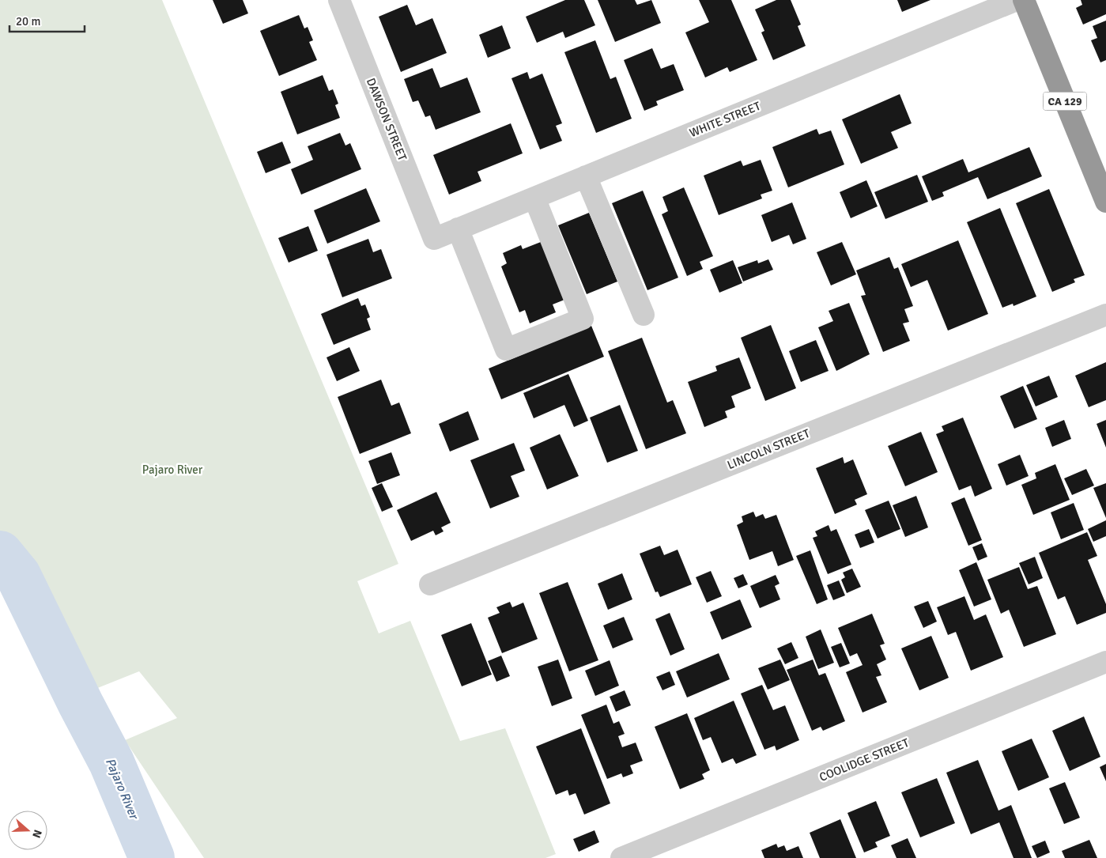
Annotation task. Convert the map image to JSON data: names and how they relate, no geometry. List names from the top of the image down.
{
  "streets": {
    "highway": ["CA 129"],
    "street": [
      "DAWSON STREET",
      "WHITE STREET",
      "LINCOLN STREET",
      "COOLIDGE STREET"
    ]
  },
  "crossings": [
    ["DAWSON STREET", "WHITE STREET"]
  ],
  "water": ["Pajaro River"],
  "parks": ["Pajaro River"],
  "scale_bar": "20 m",
  "north": "right"
}
